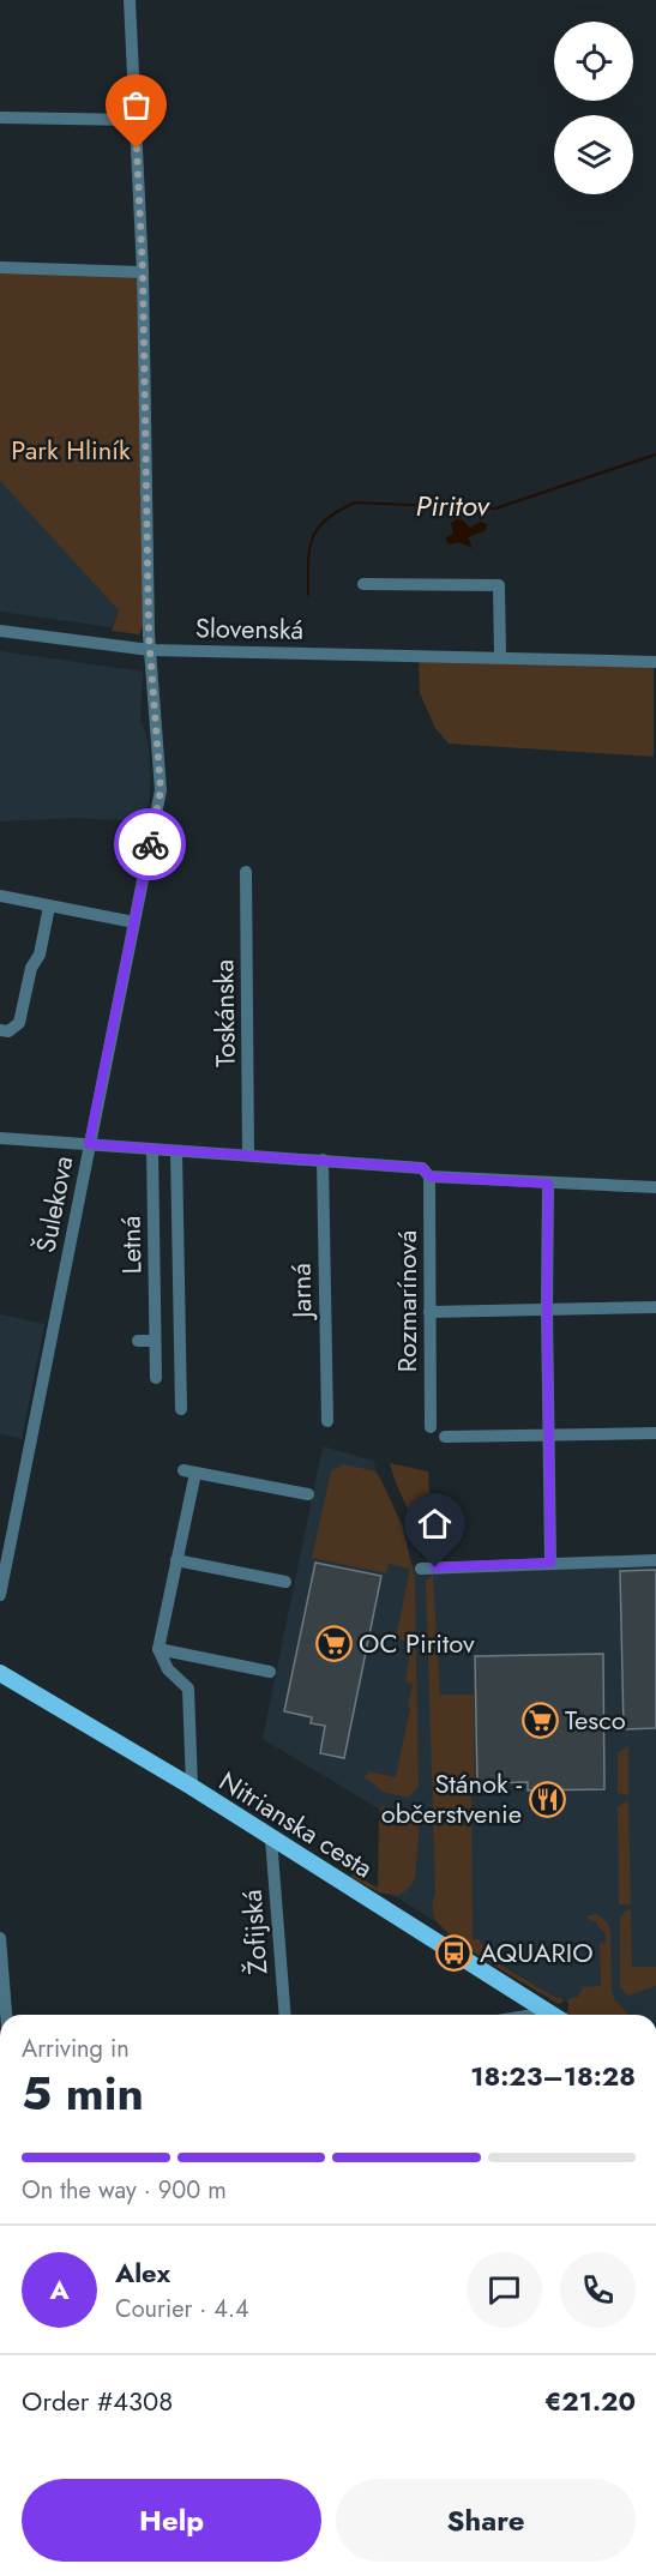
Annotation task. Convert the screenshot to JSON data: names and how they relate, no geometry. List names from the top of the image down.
{
  "streets": {
    "main road": ["Nitrianska cesta"],
    "street": [
      "Slovenská",
      "Toskánska",
      "Šulekova",
      "Letná",
      "Jarná",
      "Rozmarínová",
      "Žofijská"
    ]
  },
  "crossings": [
    ["Slovenská", "Šulekova"],
    ["Nitrianska cesta", "Žofijská"]
  ],
  "water": ["Piritov"],
  "parks": ["Park Hliník"],
  "places": {
    "supermarket": ["OC Piritov", "Tesco"],
    "restaurant": ["Stánok - občerstvenie"],
    "bus stop": ["AQUARIO"]
  },
  "page": {
    "heading": ["5 min", "Arriving in", "18:23–18:28"],
    "panel": [
      "Alex",
      "Courier · 4.4",
      "Order #4308",
      "€21.20"
    ],
    "bar": "On the way · 900 m",
    "round": "A",
    "buttons": ["Help", "Share"]
  }
}
